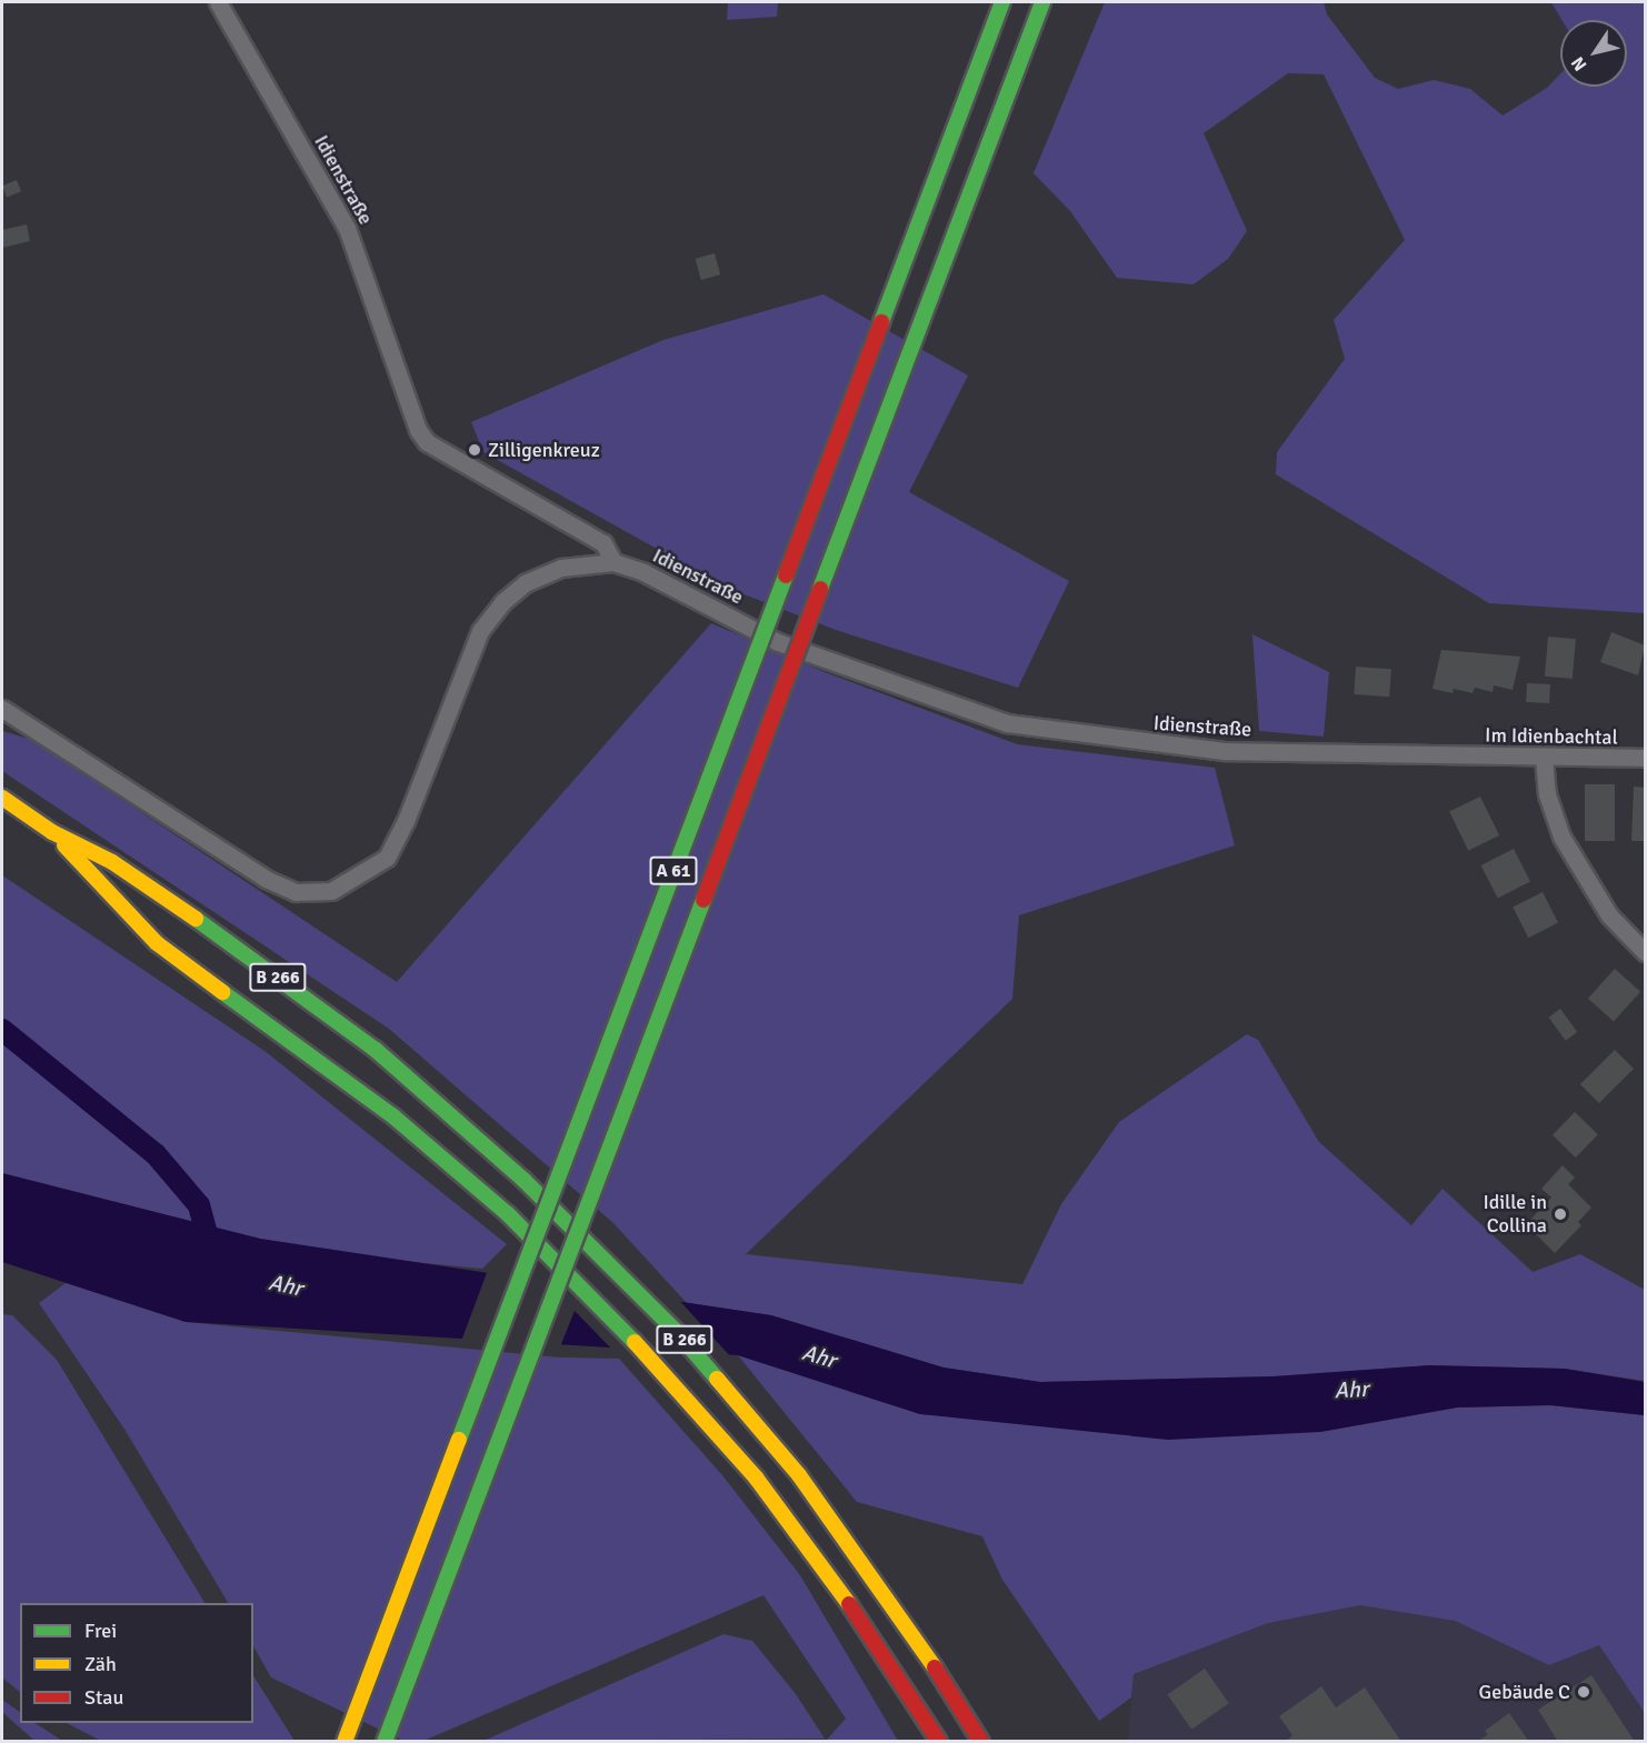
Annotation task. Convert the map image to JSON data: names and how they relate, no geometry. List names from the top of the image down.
{
  "streets": {
    "highway": ["A 61", "B 266"],
    "street": ["Idienstraße", "Im Idienbachtal"]
  },
  "crossings": [
    ["Idienstraße", "Im Idienbachtal"]
  ],
  "water": ["Ahr"],
  "places": ["Zilligenkreuz", "Idille in Collina", "Gebäude C"],
  "legend": ["Frei", "Zäh", "Stau"],
  "north": "bottom left"
}
